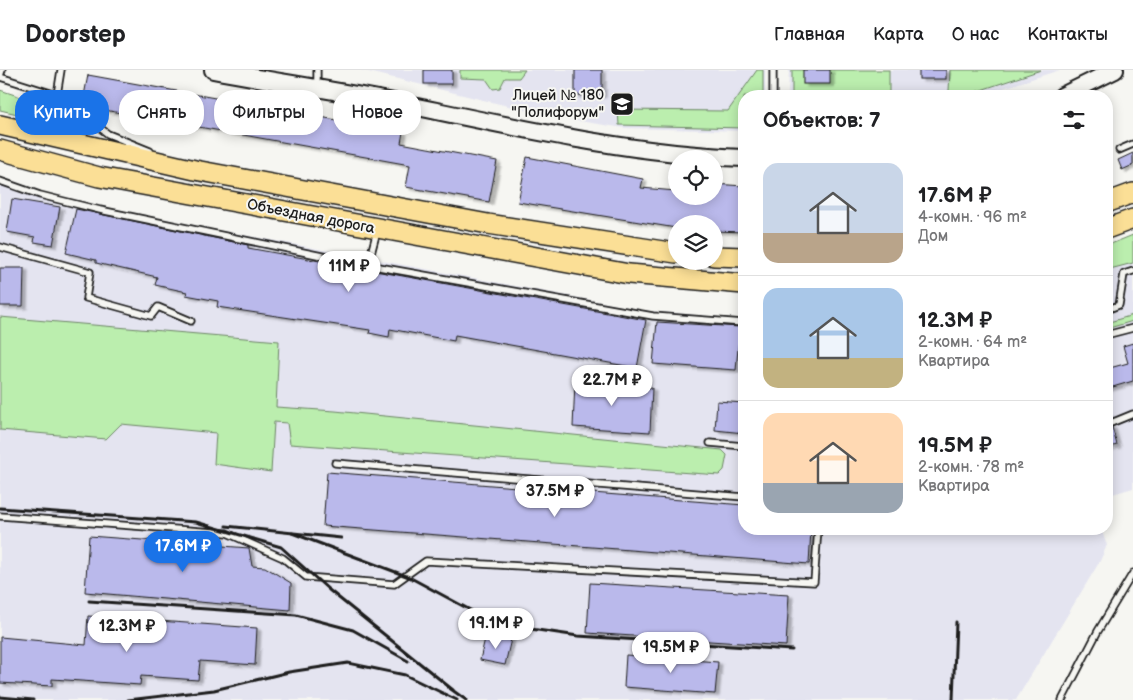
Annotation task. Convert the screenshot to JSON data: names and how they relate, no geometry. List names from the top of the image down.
{
  "streets": {
    "main road": ["Объездная дорога"]
  },
  "places": {
    "school or university": ["Лицей № 180 \"Полифорум\""]
  },
  "page": {
    "header": "Doorstep",
    "nav": [
      "Главная",
      "Карта",
      "О нас",
      "Контакты"
    ],
    "chip": [
      "Купить",
      "Снять",
      "Фильтры",
      "Новое"
    ],
    "heading": "Объектов: 7",
    "list": [
      {
        "name": "17.6M ₽",
        "note": "4-комн. · 96 m² · Дом"
      },
      {
        "name": "12.3M ₽",
        "note": "2-комн. · 64 m² · Квартира"
      },
      {
        "name": "19.5M ₽",
        "note": "2-комн. · 78 m² · Квартира"
      }
    ],
    "price": [
      "11M ₽",
      "22.7M ₽",
      "37.5M ₽",
      "17.6M ₽",
      "19.1M ₽",
      "12.3M ₽",
      "19.5M ₽"
    ]
  }
}
